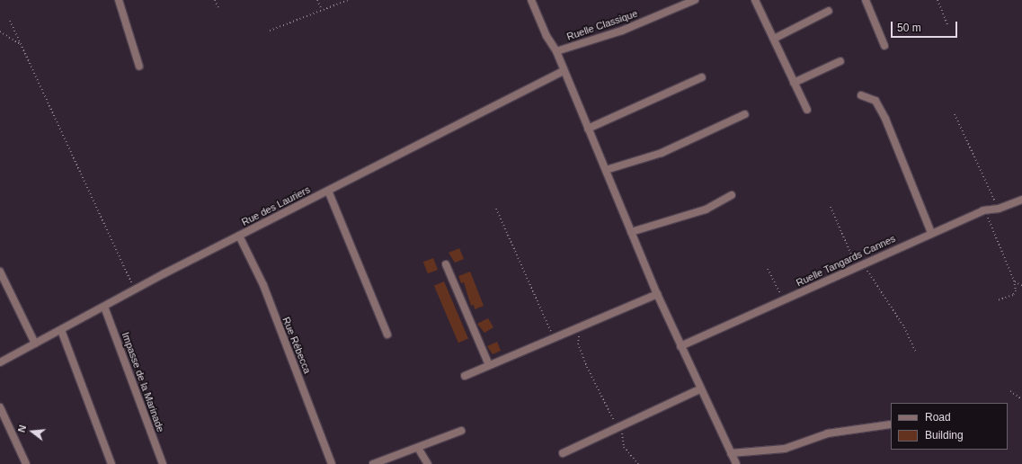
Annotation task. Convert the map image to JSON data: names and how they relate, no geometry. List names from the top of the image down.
{
  "streets": {
    "street": [
      "Ruelle Classique",
      "Rue des Lauriers",
      "Ruelle Tangards Cannes",
      "Rue Rébecca",
      "Impasse de la Marinade"
    ]
  },
  "crossings": [
    ["Rue des Lauriers", "Rue Rébecca"],
    ["Rue des Lauriers", "Impasse de la Marinade"]
  ],
  "legend": ["Road", "Building"],
  "scale_bar": "50 m",
  "north": "left"
}
